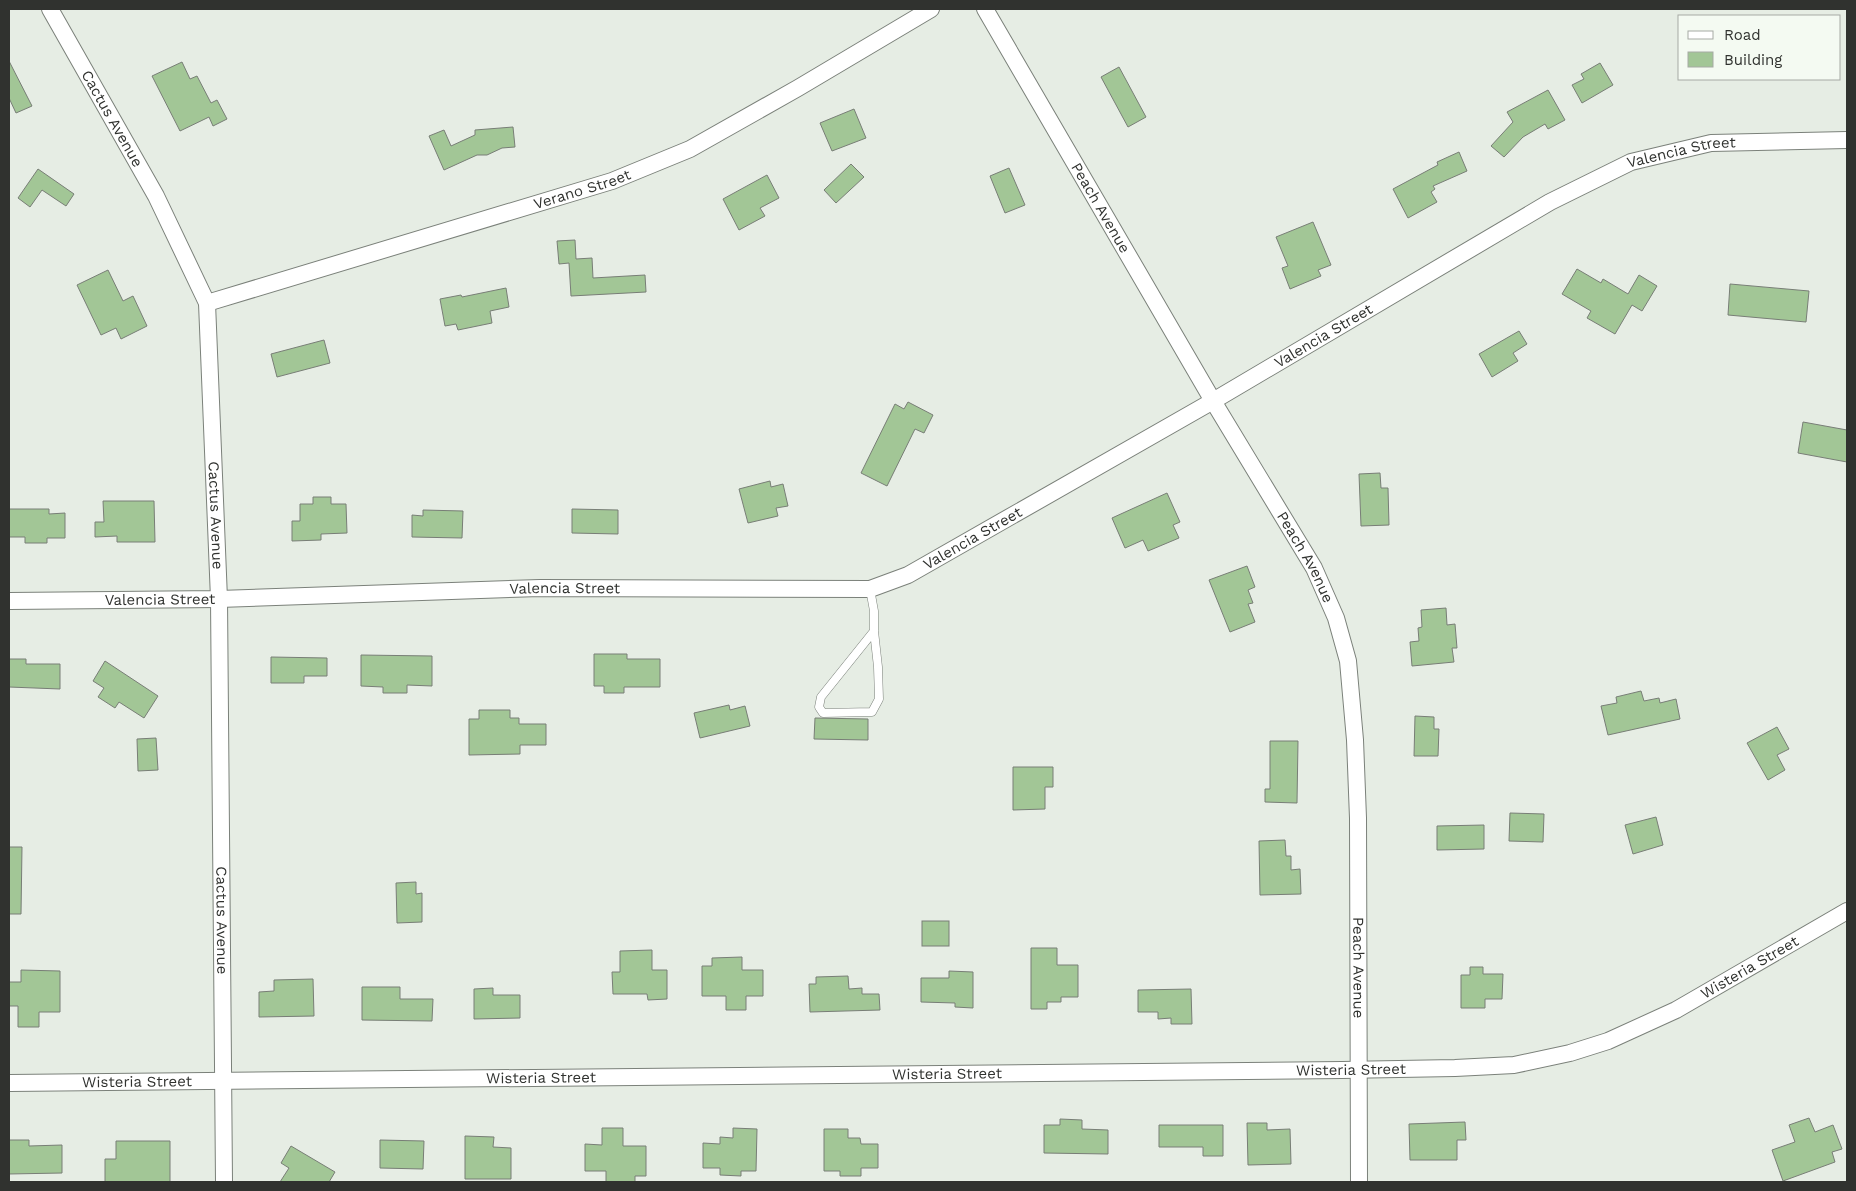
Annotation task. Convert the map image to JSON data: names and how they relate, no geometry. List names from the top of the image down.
{
  "streets": {
    "street": [
      "Cactus Avenue",
      "Valencia Street",
      "Verano Street",
      "Peach Avenue",
      "Wisteria Street"
    ]
  },
  "crossings": [
    ["Cactus Avenue", "Valencia Street"],
    ["Cactus Avenue", "Verano Street"],
    ["Cactus Avenue", "Wisteria Street"],
    ["Valencia Street", "Peach Avenue"],
    ["Peach Avenue", "Wisteria Street"]
  ],
  "legend": ["Road", "Building"]
}
